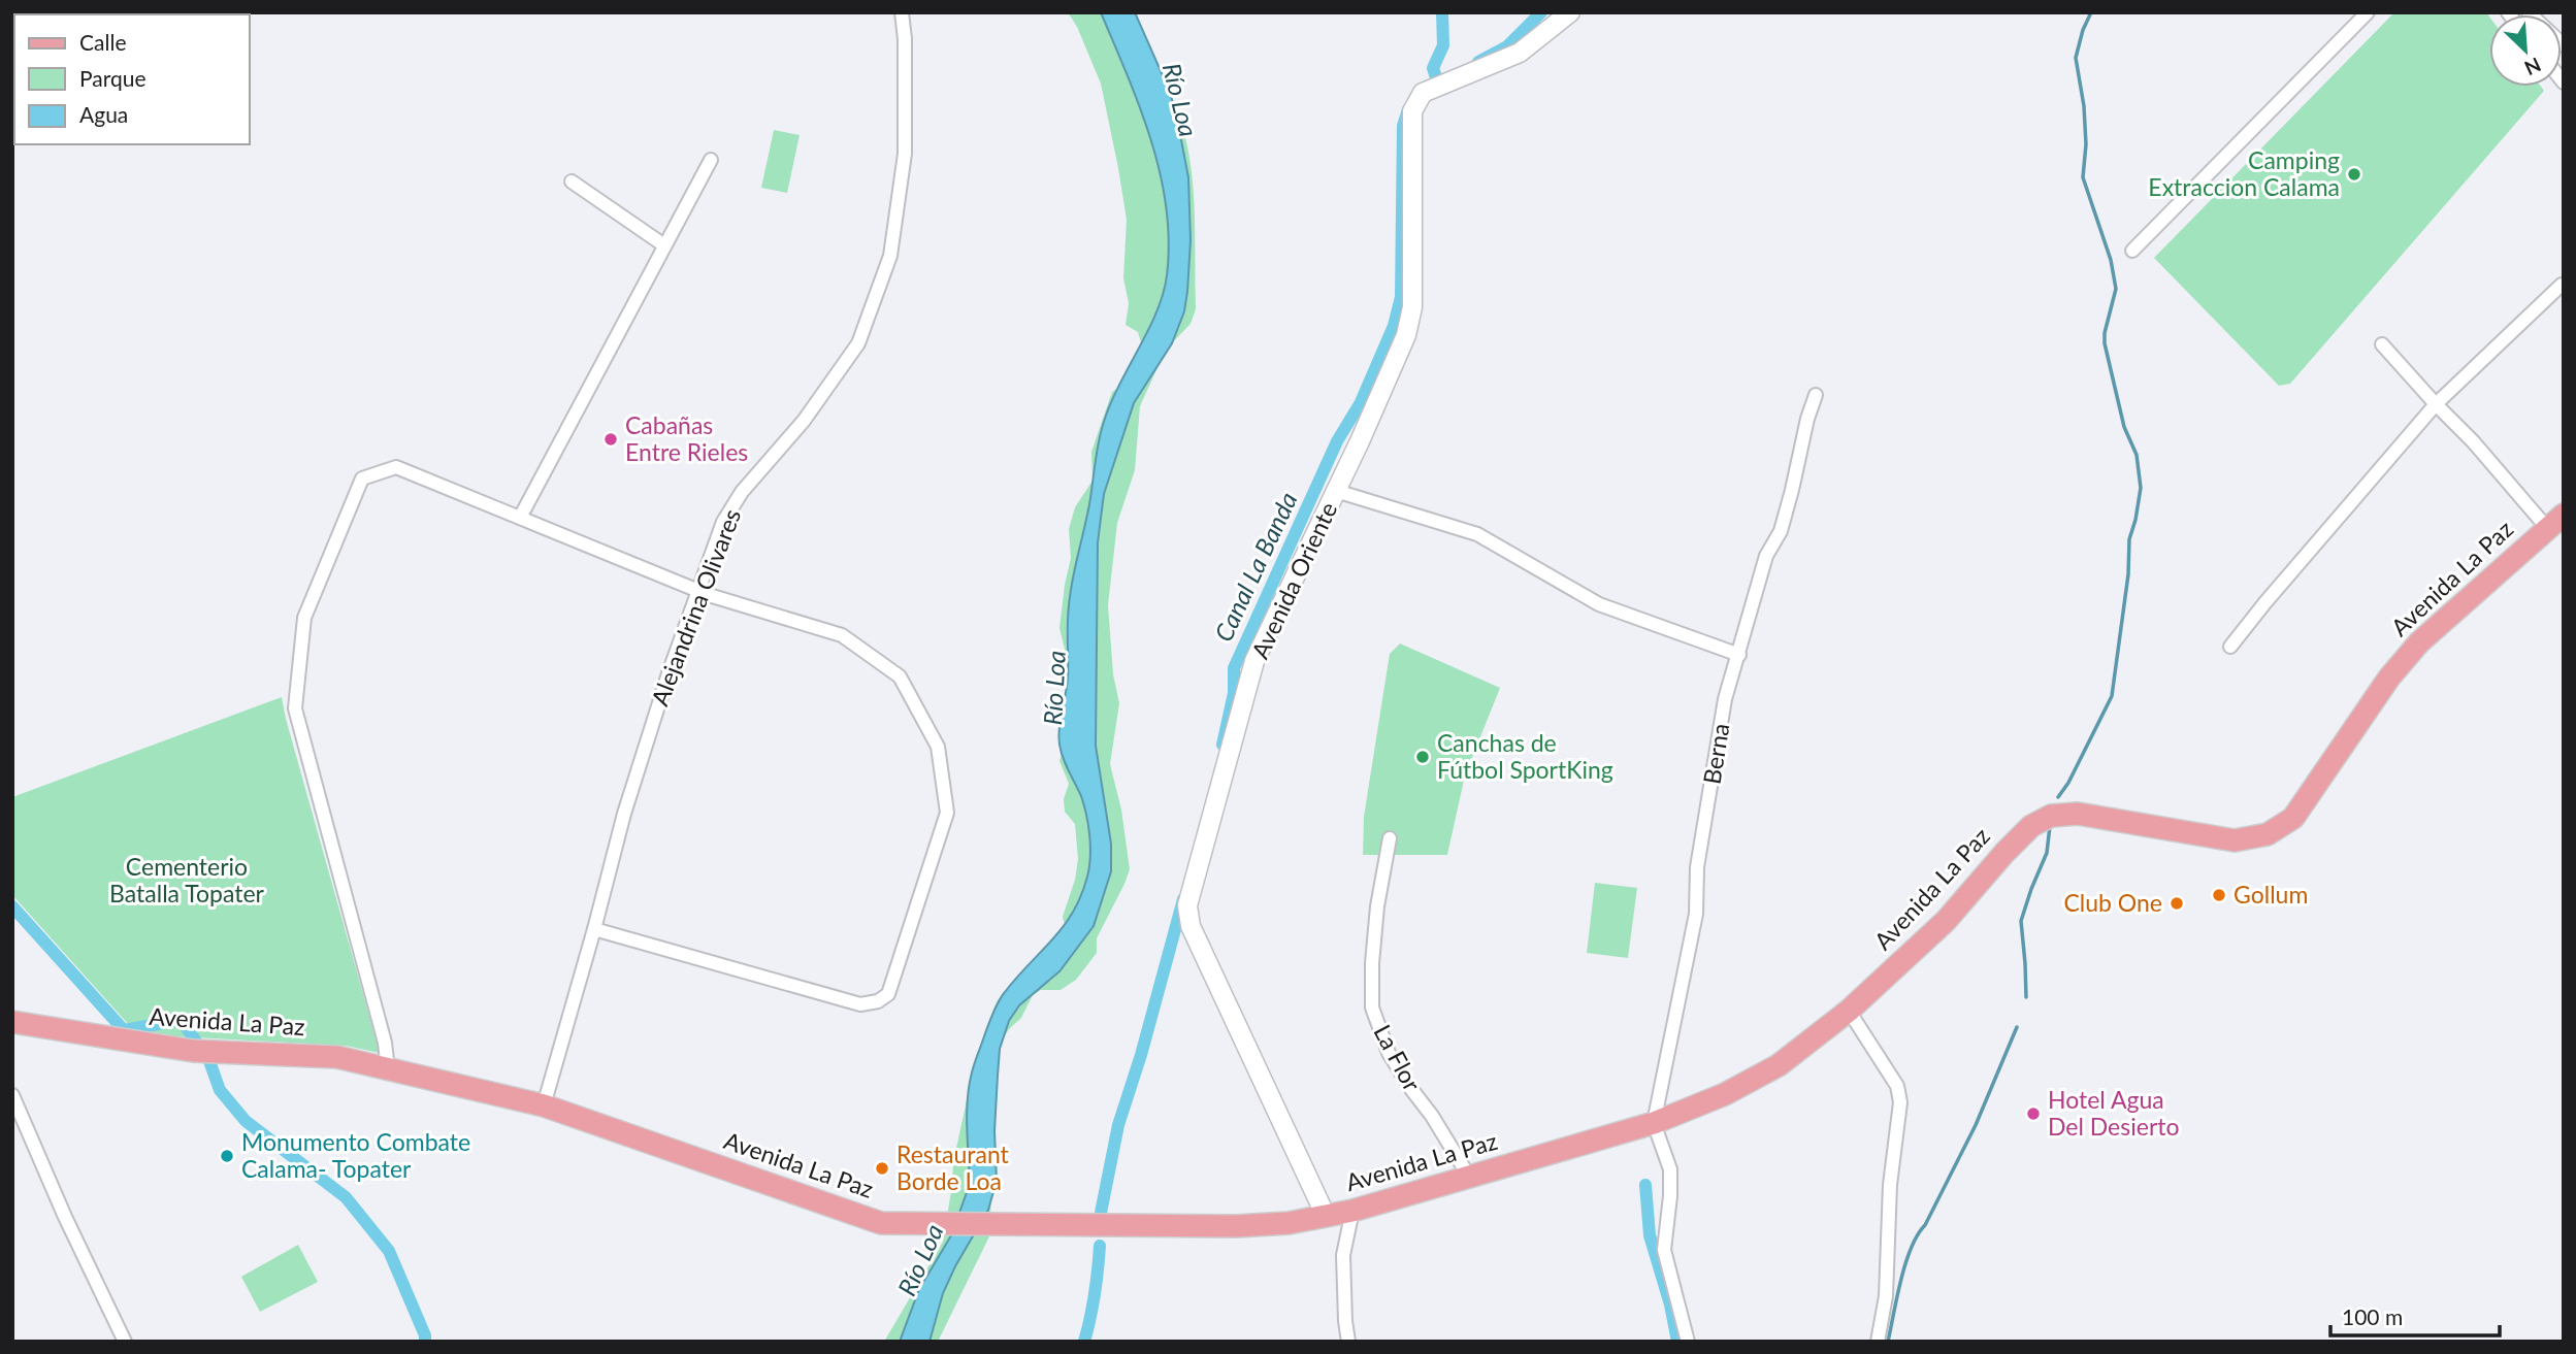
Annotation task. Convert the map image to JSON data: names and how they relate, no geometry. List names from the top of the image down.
{
  "streets": {
    "main road": ["Avenida La Paz"],
    "street": [
      "Avenida Oriente",
      "Alejandrina Olivares",
      "Berna",
      "La Flor"
    ]
  },
  "crossings": [
    ["Avenida La Paz", "Avenida Oriente"],
    ["Avenida La Paz", "Alejandrina Olivares"],
    ["Avenida La Paz", "Berna"],
    ["Avenida La Paz", "La Flor"]
  ],
  "water": ["Río Loa", "Canal La Banda"],
  "parks": ["Cementerio Batalla Topater"],
  "places": [
    "Camping Extraccion Calama",
    "Cabañas Entre Rieles",
    "Canchas de Fútbol SportKing",
    "Gollum",
    "Club One",
    "Hotel Agua Del Desierto",
    "Monumento Combate Calama- Topater",
    "Restaurant Borde Loa"
  ],
  "legend": ["Calle", "Parque", "Agua"],
  "scale_bar": "100 m",
  "north": "bottom right"
}
